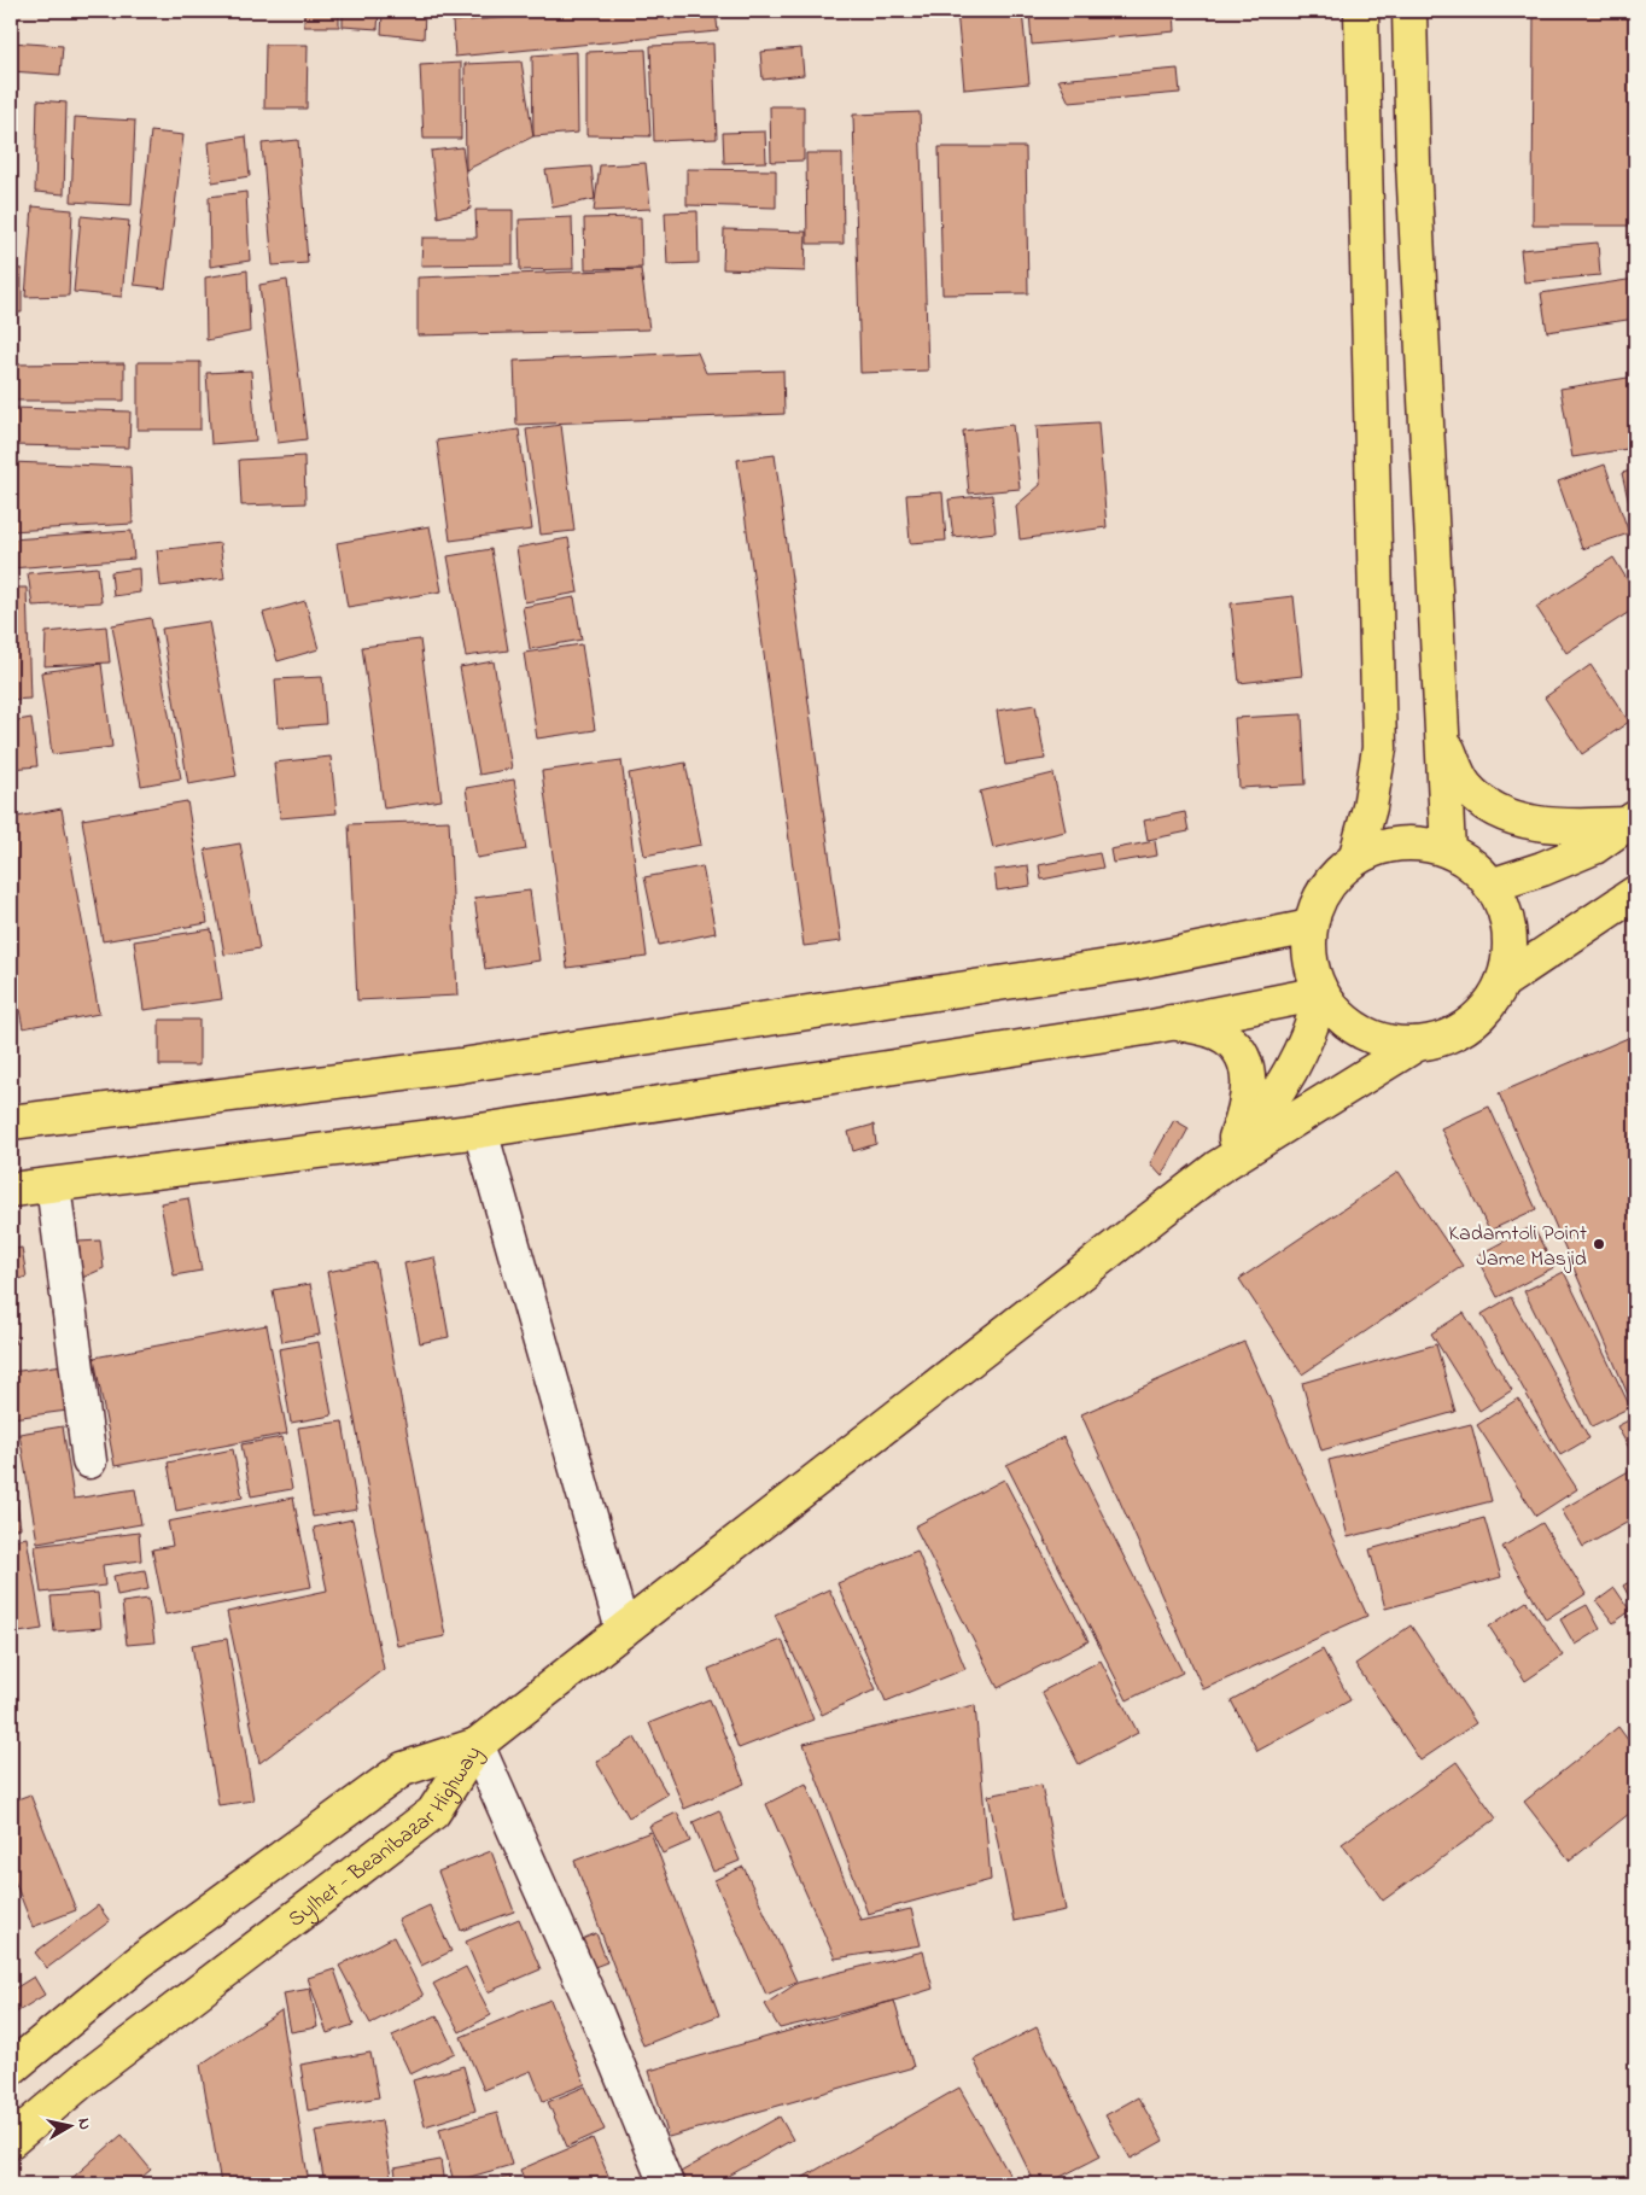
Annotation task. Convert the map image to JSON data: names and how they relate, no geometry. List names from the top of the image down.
{
  "streets": {
    "main road": ["Sylhet - Beanibazar Highway"]
  },
  "places": ["Kadamtoli Point Jame Masjid"],
  "north": "right"
}
